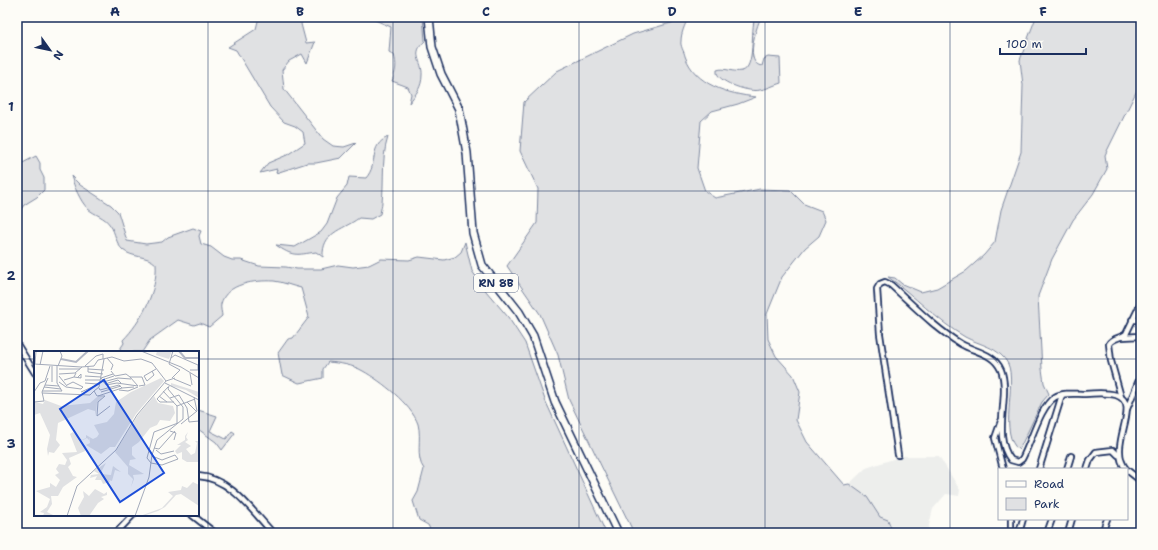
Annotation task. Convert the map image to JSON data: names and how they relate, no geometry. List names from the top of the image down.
{
  "streets": {
    "main road": ["RN 8B"]
  },
  "legend": ["Road", "Park"],
  "scale_bar": "100 m",
  "north": "bottom right",
  "grid": {
    "columns": [
      "A",
      "B",
      "C",
      "D",
      "E",
      "F"
    ],
    "rows": ["1", "2", "3"]
  }
}
